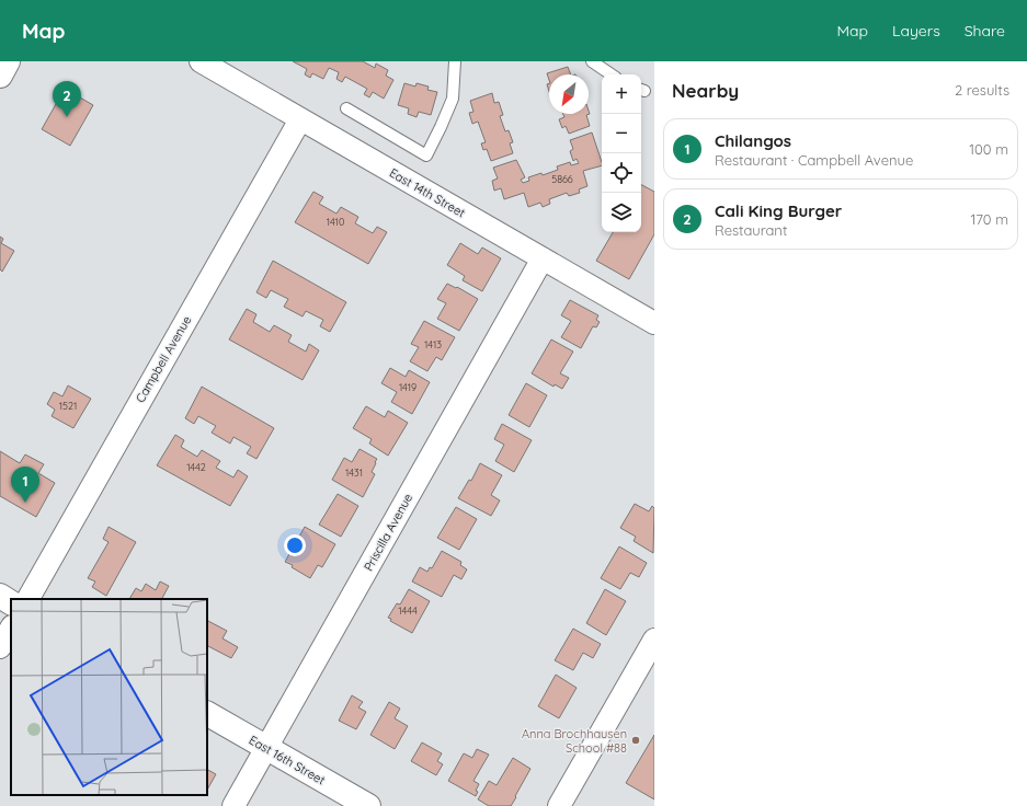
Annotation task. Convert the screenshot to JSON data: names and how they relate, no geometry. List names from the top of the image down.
{
  "streets": {
    "main road": ["East 16th Street"],
    "street": ["East 14th Street", "Campbell Avenue", "Priscilla Avenue"]
  },
  "crossings": [
    ["East 14th Street", "Campbell Avenue"],
    ["East 14th Street", "Priscilla Avenue"],
    ["Priscilla Avenue", "East 16th Street"]
  ],
  "places": ["Anna Brochhausen School #88"],
  "house_numbers": [
    "5866",
    "1410",
    "1413",
    "1419",
    "1521",
    "1442",
    "1431",
    "1444"
  ],
  "north": "bottom left",
  "page": {
    "header": "Map",
    "nav": ["Map", "Layers", "Share"],
    "heading": ["Nearby", "2 results"],
    "map_buttons": ["+", "−"],
    "pins": ["2", "1"],
    "list": [
      {
        "mark": "1",
        "name": "Chilangos",
        "note": "Restaurant · Campbell Avenue",
        "value": "100 m"
      },
      {
        "mark": "2",
        "name": "Cali King Burger",
        "note": "Restaurant",
        "value": "170 m"
      }
    ]
  }
}
